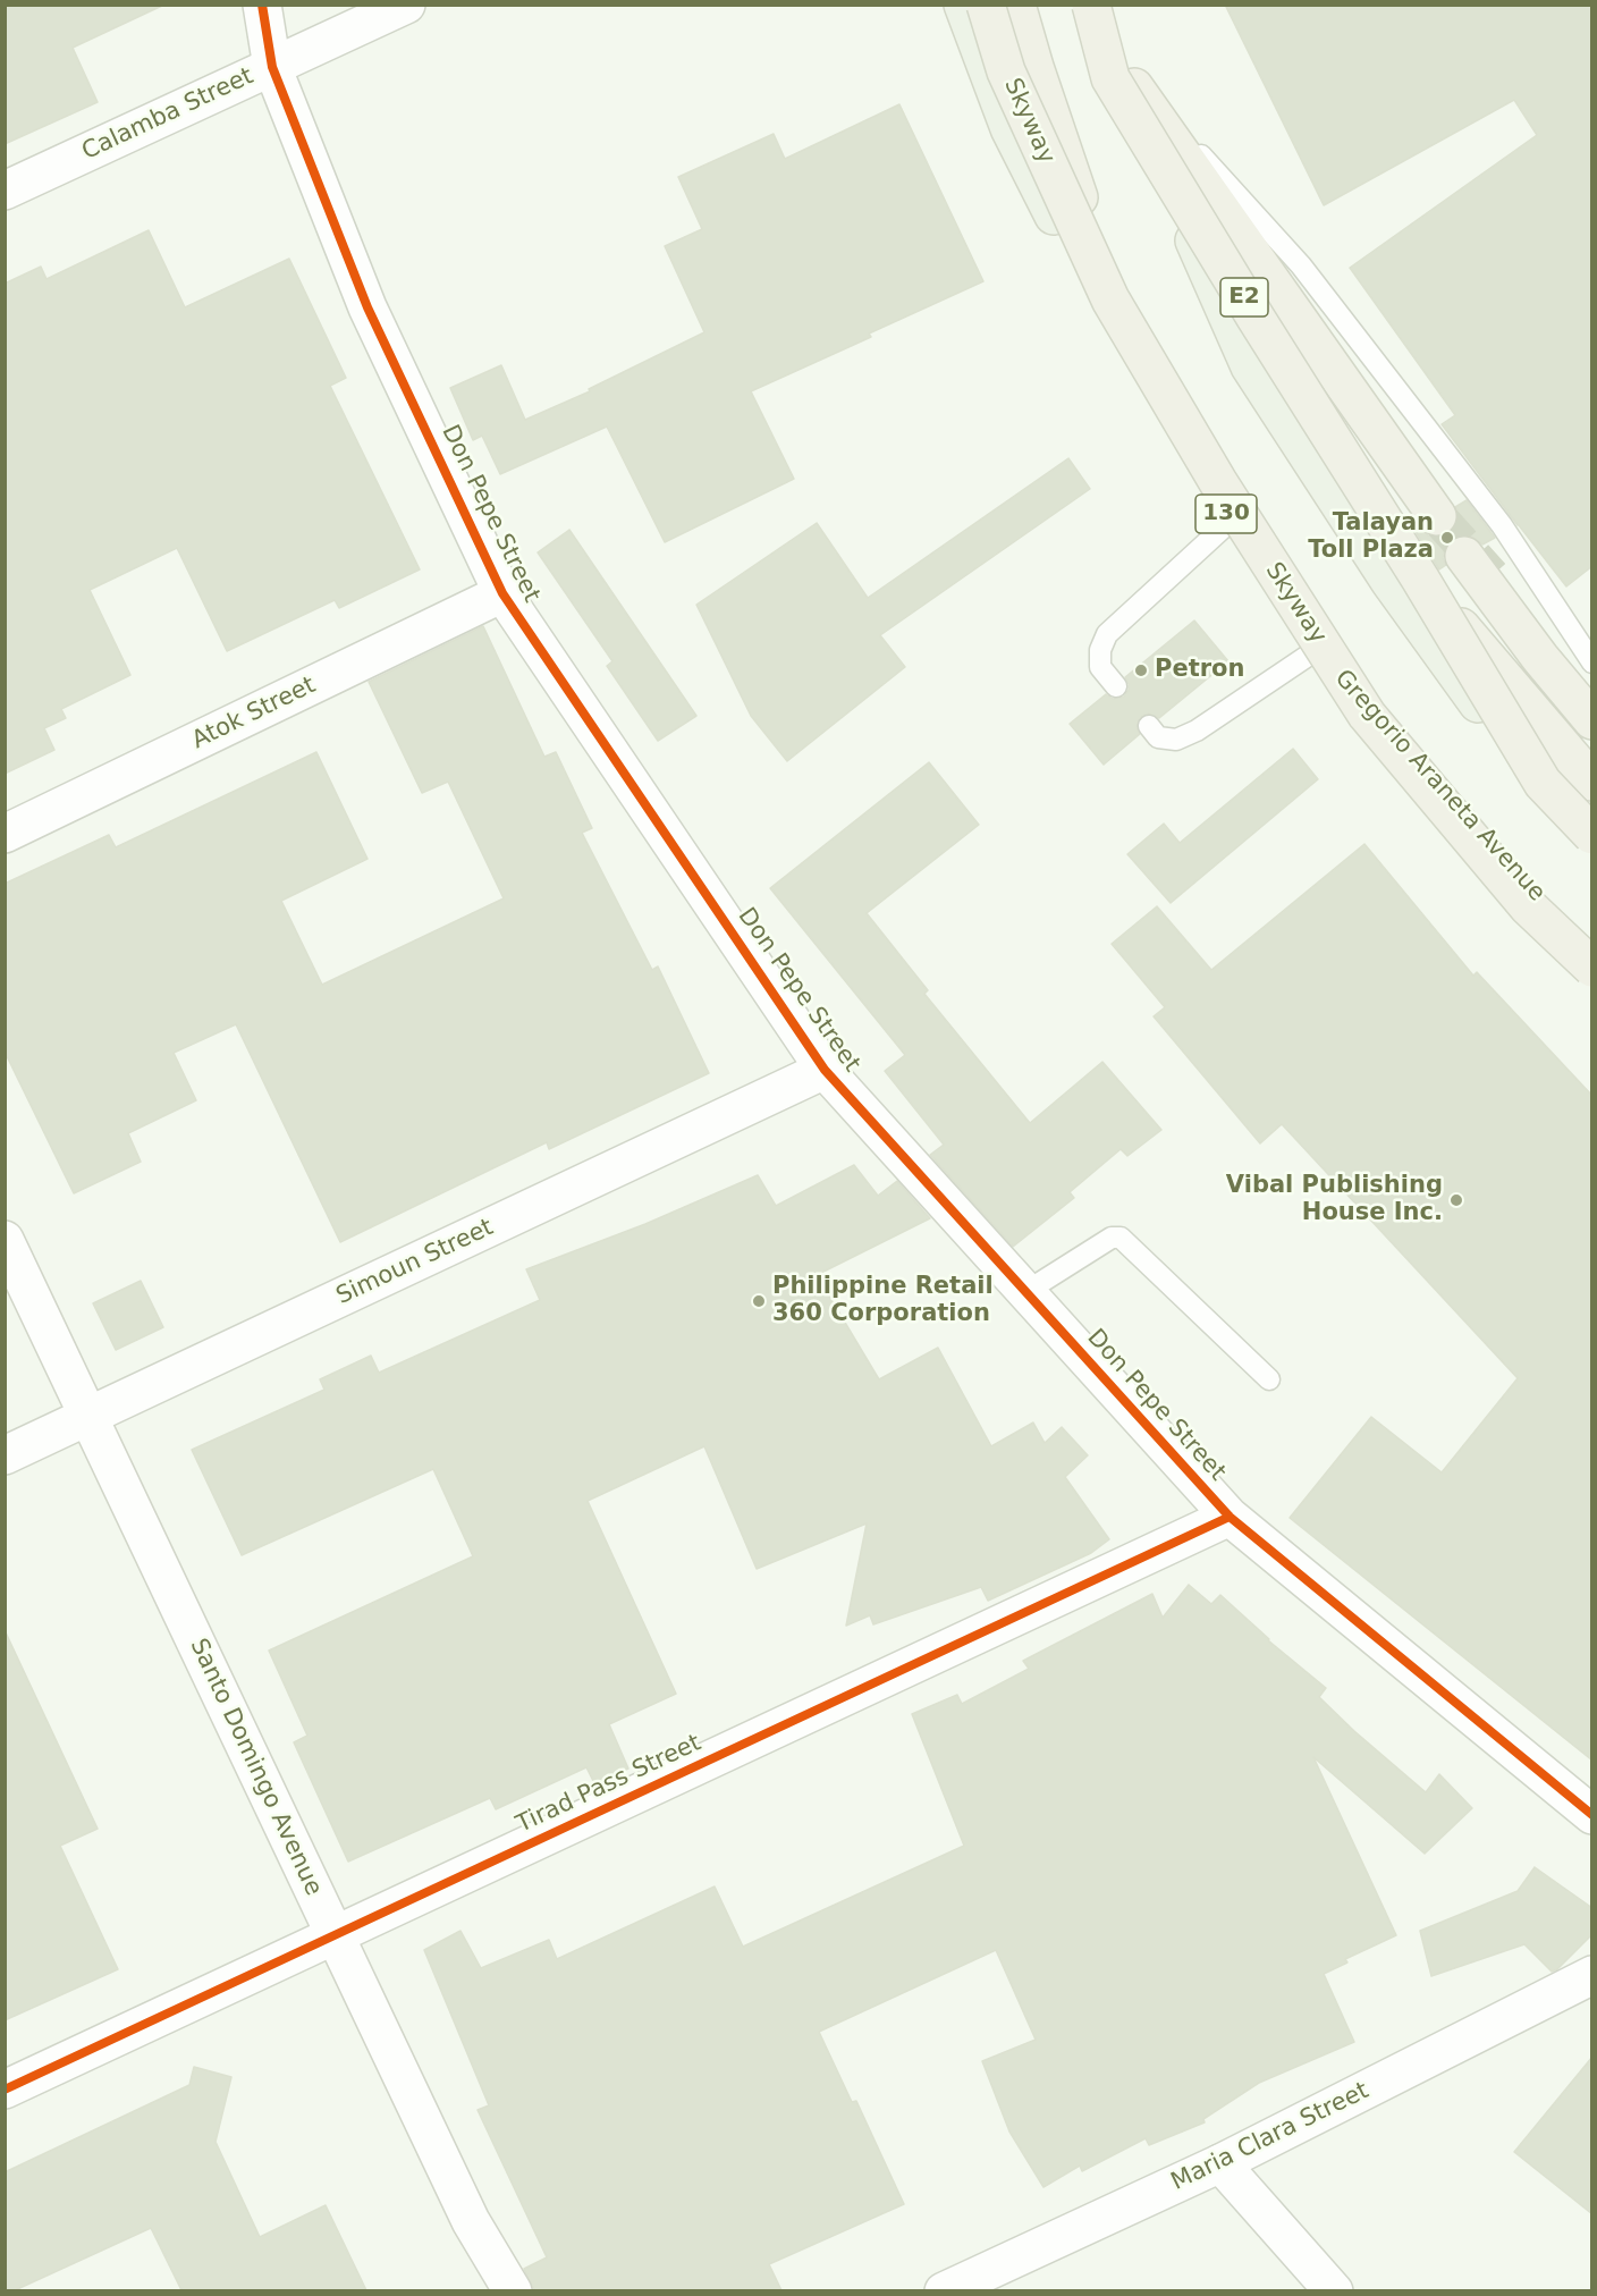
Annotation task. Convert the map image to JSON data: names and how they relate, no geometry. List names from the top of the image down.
{
  "streets": {
    "highway": ["Skyway", "E2"],
    "main road": ["130", "Gregorio Araneta Avenue"],
    "street": [
      "Calamba Street",
      "Don Pepe Street",
      "Atok Street",
      "Simoun Street",
      "Santo Domingo Avenue",
      "Tirad Pass Street",
      "Maria Clara Street"
    ]
  },
  "crossings": [
    ["Calamba Street", "Don Pepe Street"],
    ["Don Pepe Street", "Atok Street"],
    ["Don Pepe Street", "Simoun Street"],
    ["Don Pepe Street", "Tirad Pass Street"],
    ["Simoun Street", "Santo Domingo Avenue"],
    ["Santo Domingo Avenue", "Tirad Pass Street"]
  ],
  "places": [
    "Talayan Toll Plaza",
    "Petron",
    "Vibal Publishing House Inc.",
    "Philippine Retail 360 Corporation"
  ]
}
